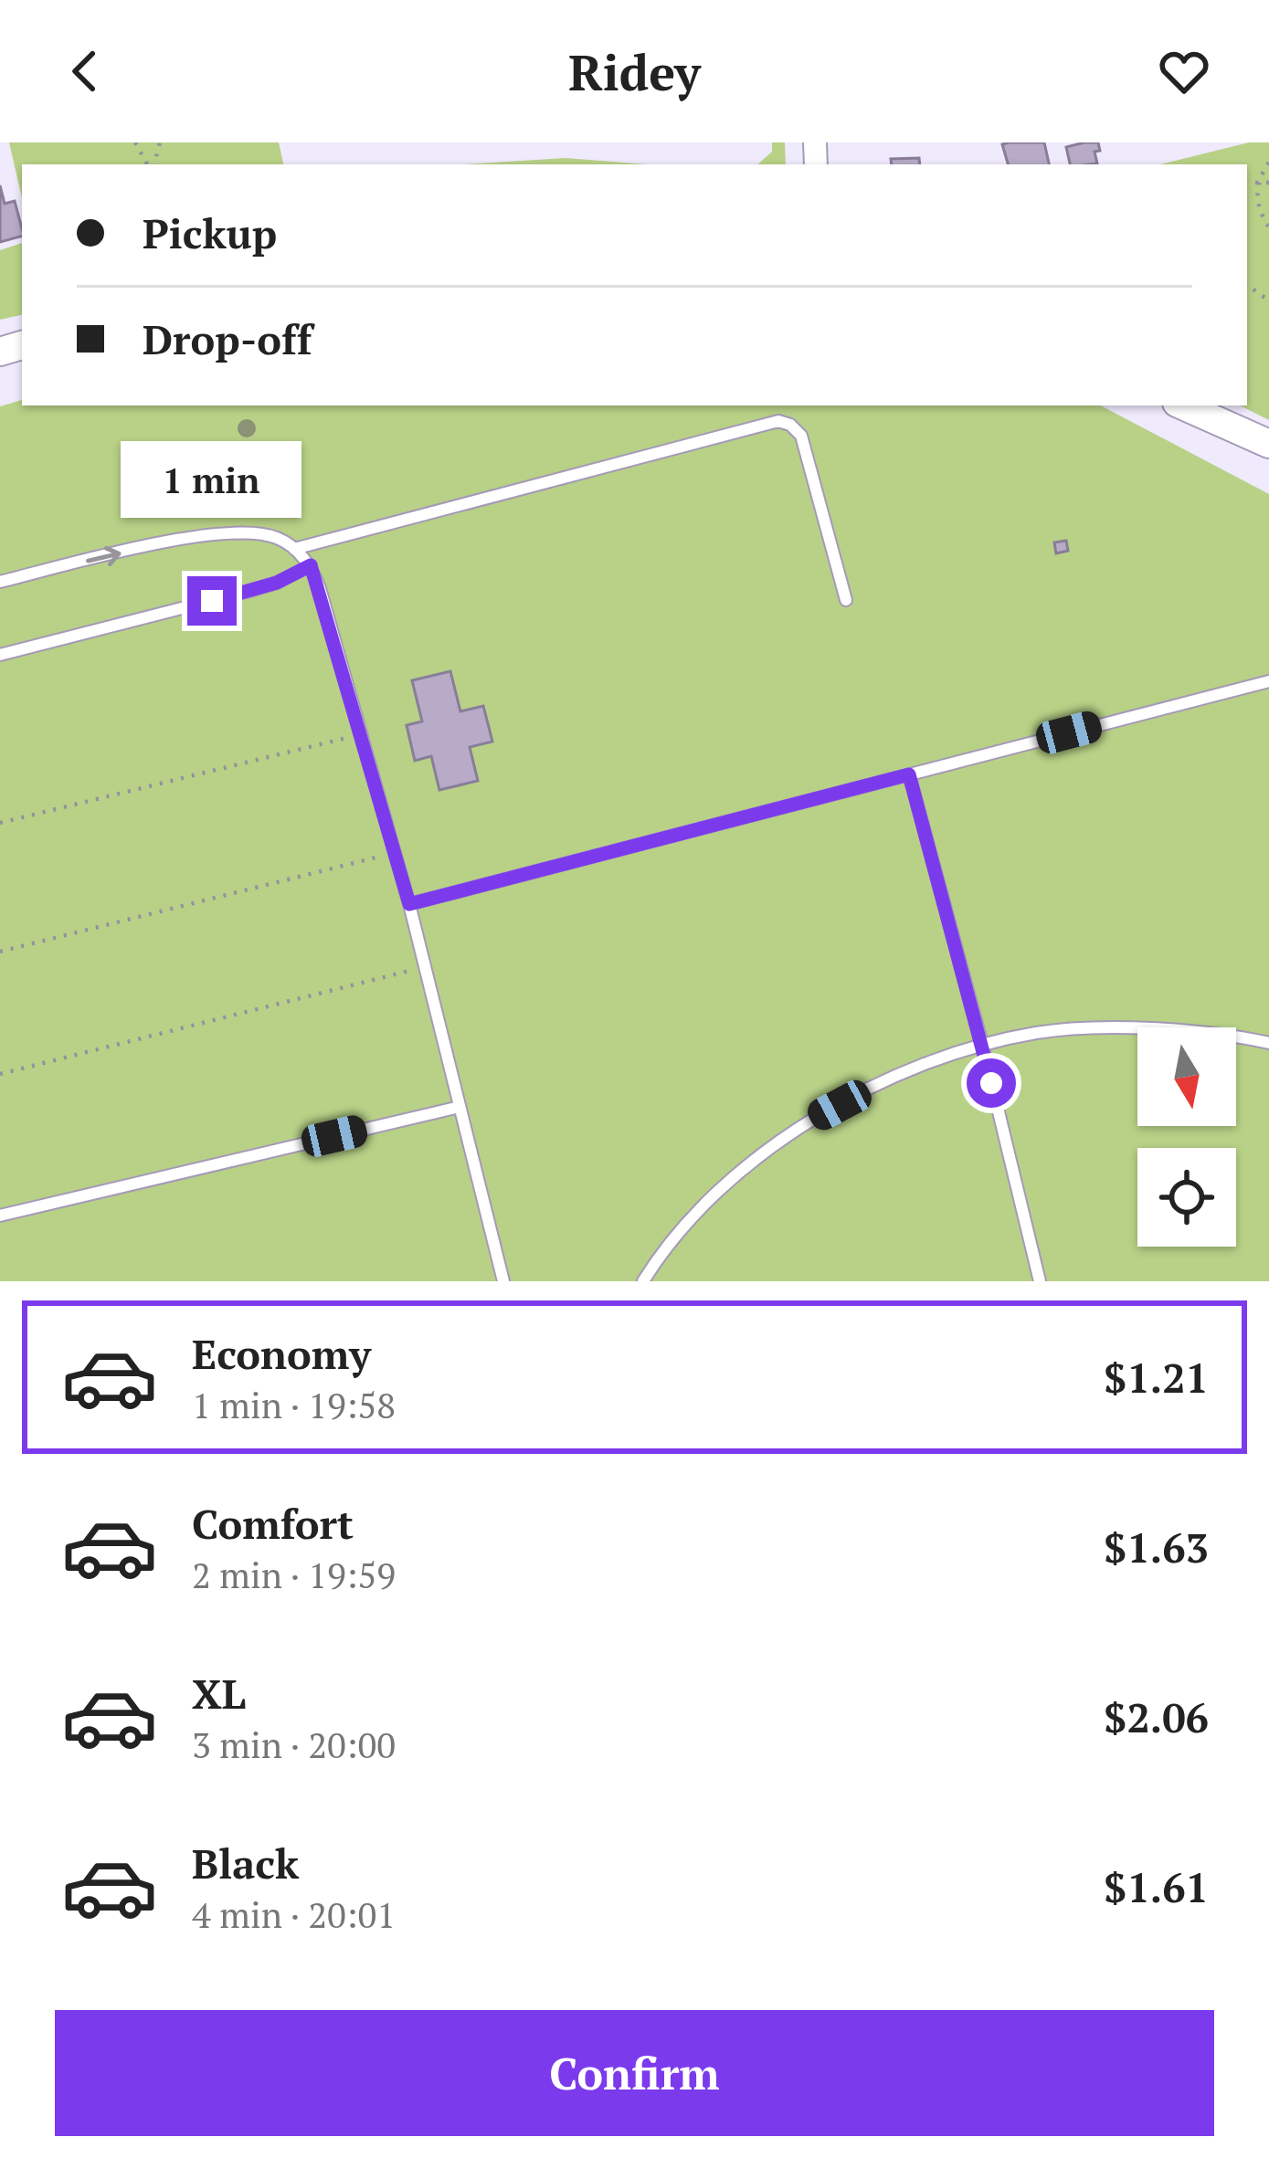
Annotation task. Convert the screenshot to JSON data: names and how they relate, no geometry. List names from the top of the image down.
{
  "north": "bottom",
  "page": {
    "header": "Ridey",
    "banner": ["Pickup", "Drop-off"],
    "bubble": "1 min",
    "list": [
      {
        "name": "Economy",
        "note": "1 min · 19:58",
        "value": "$1.21"
      },
      {
        "name": "Comfort",
        "note": "2 min · 19:59",
        "value": "$1.63"
      },
      {
        "name": "XL",
        "note": "3 min · 20:00",
        "value": "$2.06"
      },
      {
        "name": "Black",
        "note": "4 min · 20:01",
        "value": "$1.61"
      }
    ],
    "buttons": "Confirm"
  }
}
